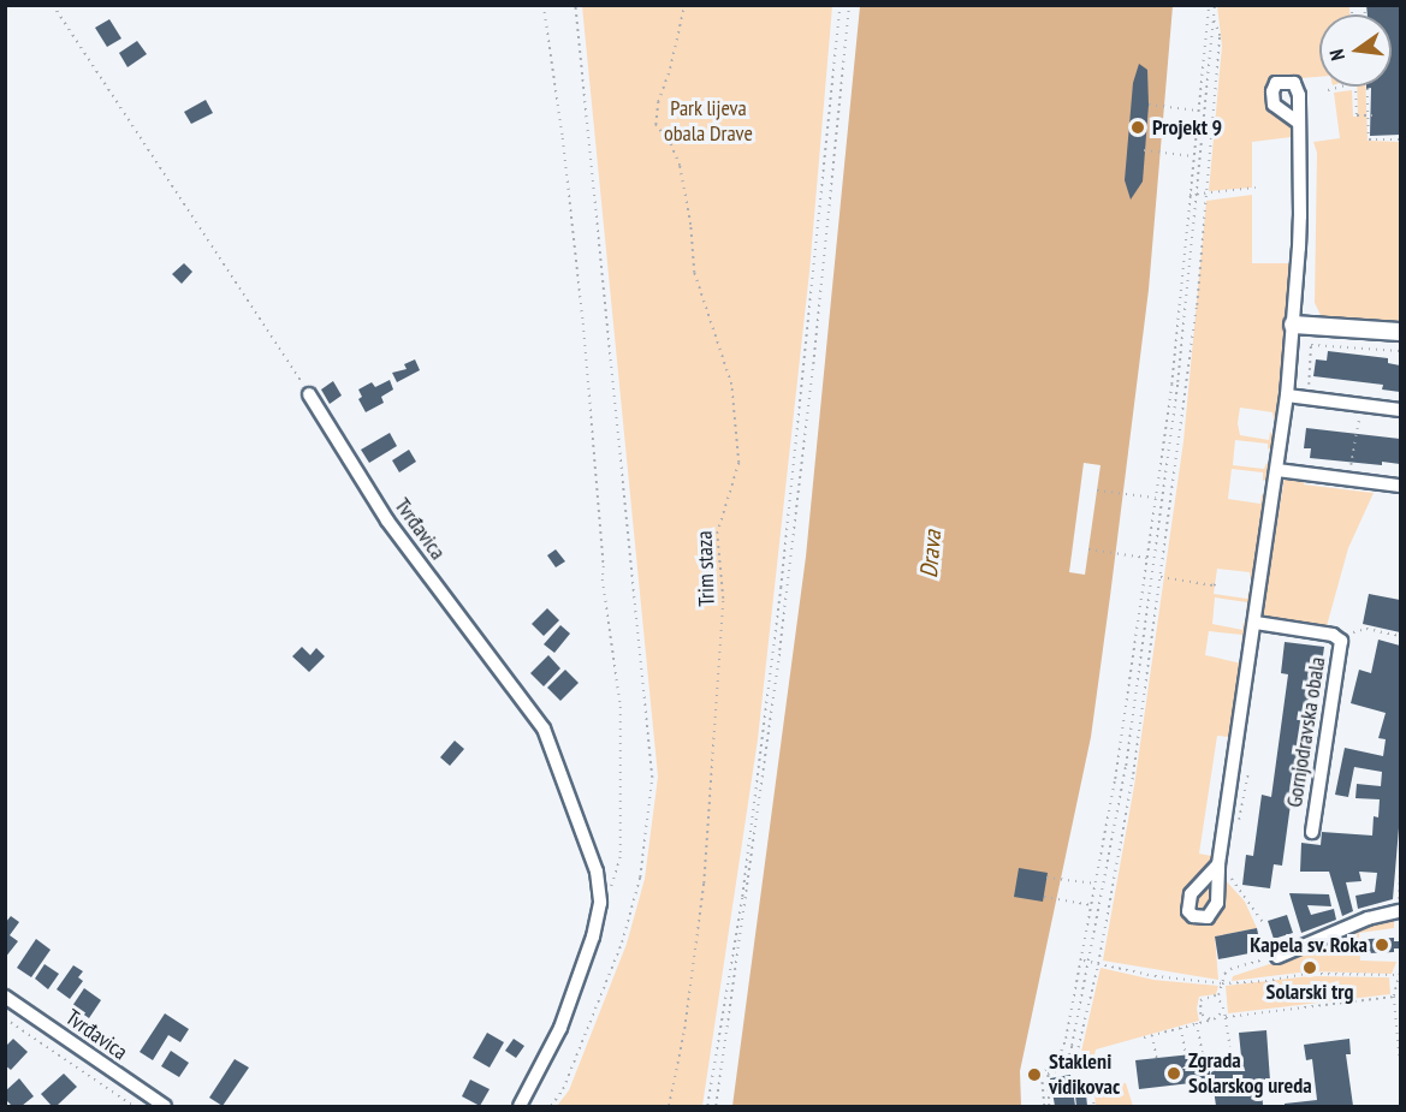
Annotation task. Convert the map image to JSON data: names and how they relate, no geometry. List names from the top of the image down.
{
  "streets": {
    "street": ["Tvrđavica", "Gornjodravska obala"],
    "path": ["Trim staza"]
  },
  "water": ["Drava"],
  "parks": ["Park lijeva obala Drave"],
  "places": [
    "Projekt 9",
    "Kapela sv. Roka",
    "Solarski trg",
    "Zgrada Solarskog ureda",
    "Stakleni vidikovac"
  ],
  "north": "left"
}
